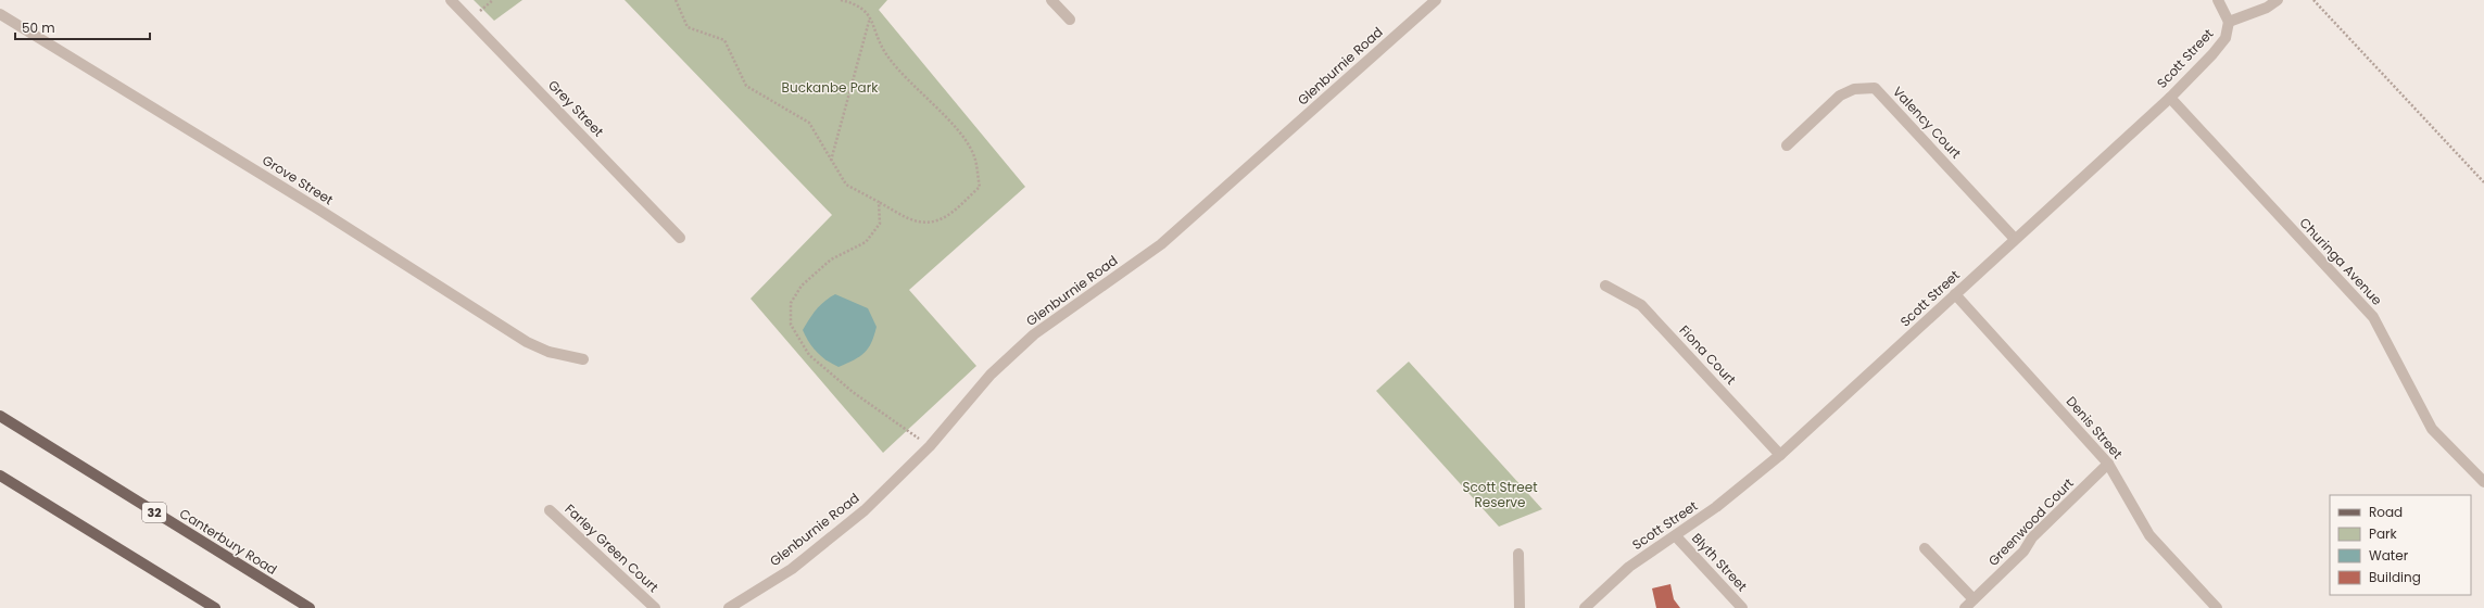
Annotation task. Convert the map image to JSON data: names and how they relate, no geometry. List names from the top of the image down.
{
  "streets": {
    "main road": ["32", "Canterbury Road"],
    "street": [
      "Scott Street",
      "Glenburnie Road",
      "Grey Street",
      "Valency Court",
      "Grove Street",
      "Churinga Avenue",
      "Fiona Court",
      "Denis Street",
      "Greenwood Court",
      "Farley Green Court",
      "Blyth Street"
    ]
  },
  "crossings": [
    ["Scott Street", "Valency Court"],
    ["Scott Street", "Churinga Avenue"],
    ["Scott Street", "Fiona Court"],
    ["Scott Street", "Denis Street"],
    ["Scott Street", "Blyth Street"],
    ["Denis Street", "Greenwood Court"]
  ],
  "parks": ["Buckanbe Park", "Scott Street Reserve"],
  "legend": [
    "Road",
    "Park",
    "Water",
    "Building"
  ],
  "scale_bar": "50 m"
}
